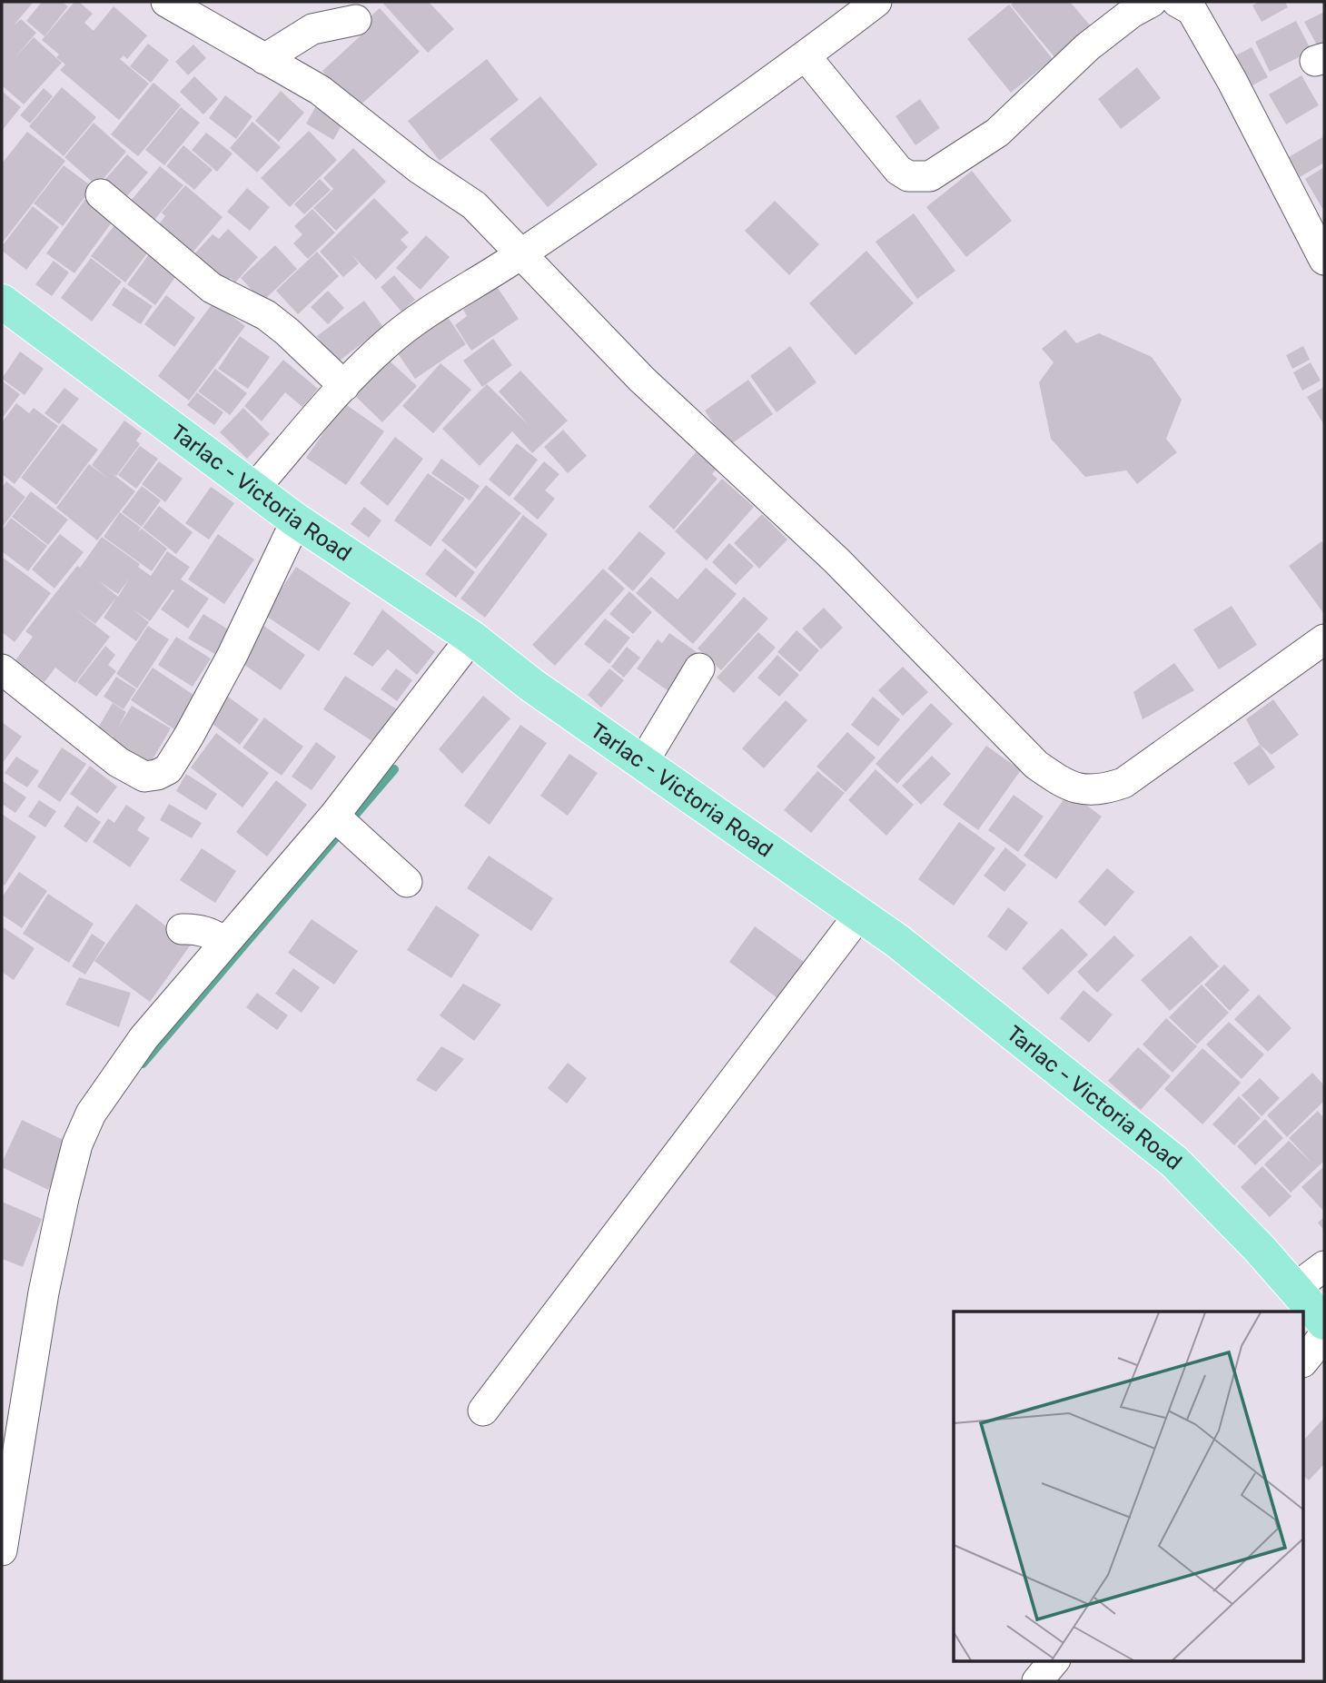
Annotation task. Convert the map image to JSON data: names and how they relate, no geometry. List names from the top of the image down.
{
  "streets": {
    "main road": ["Tarlac - Victoria Road"]
  }
}
